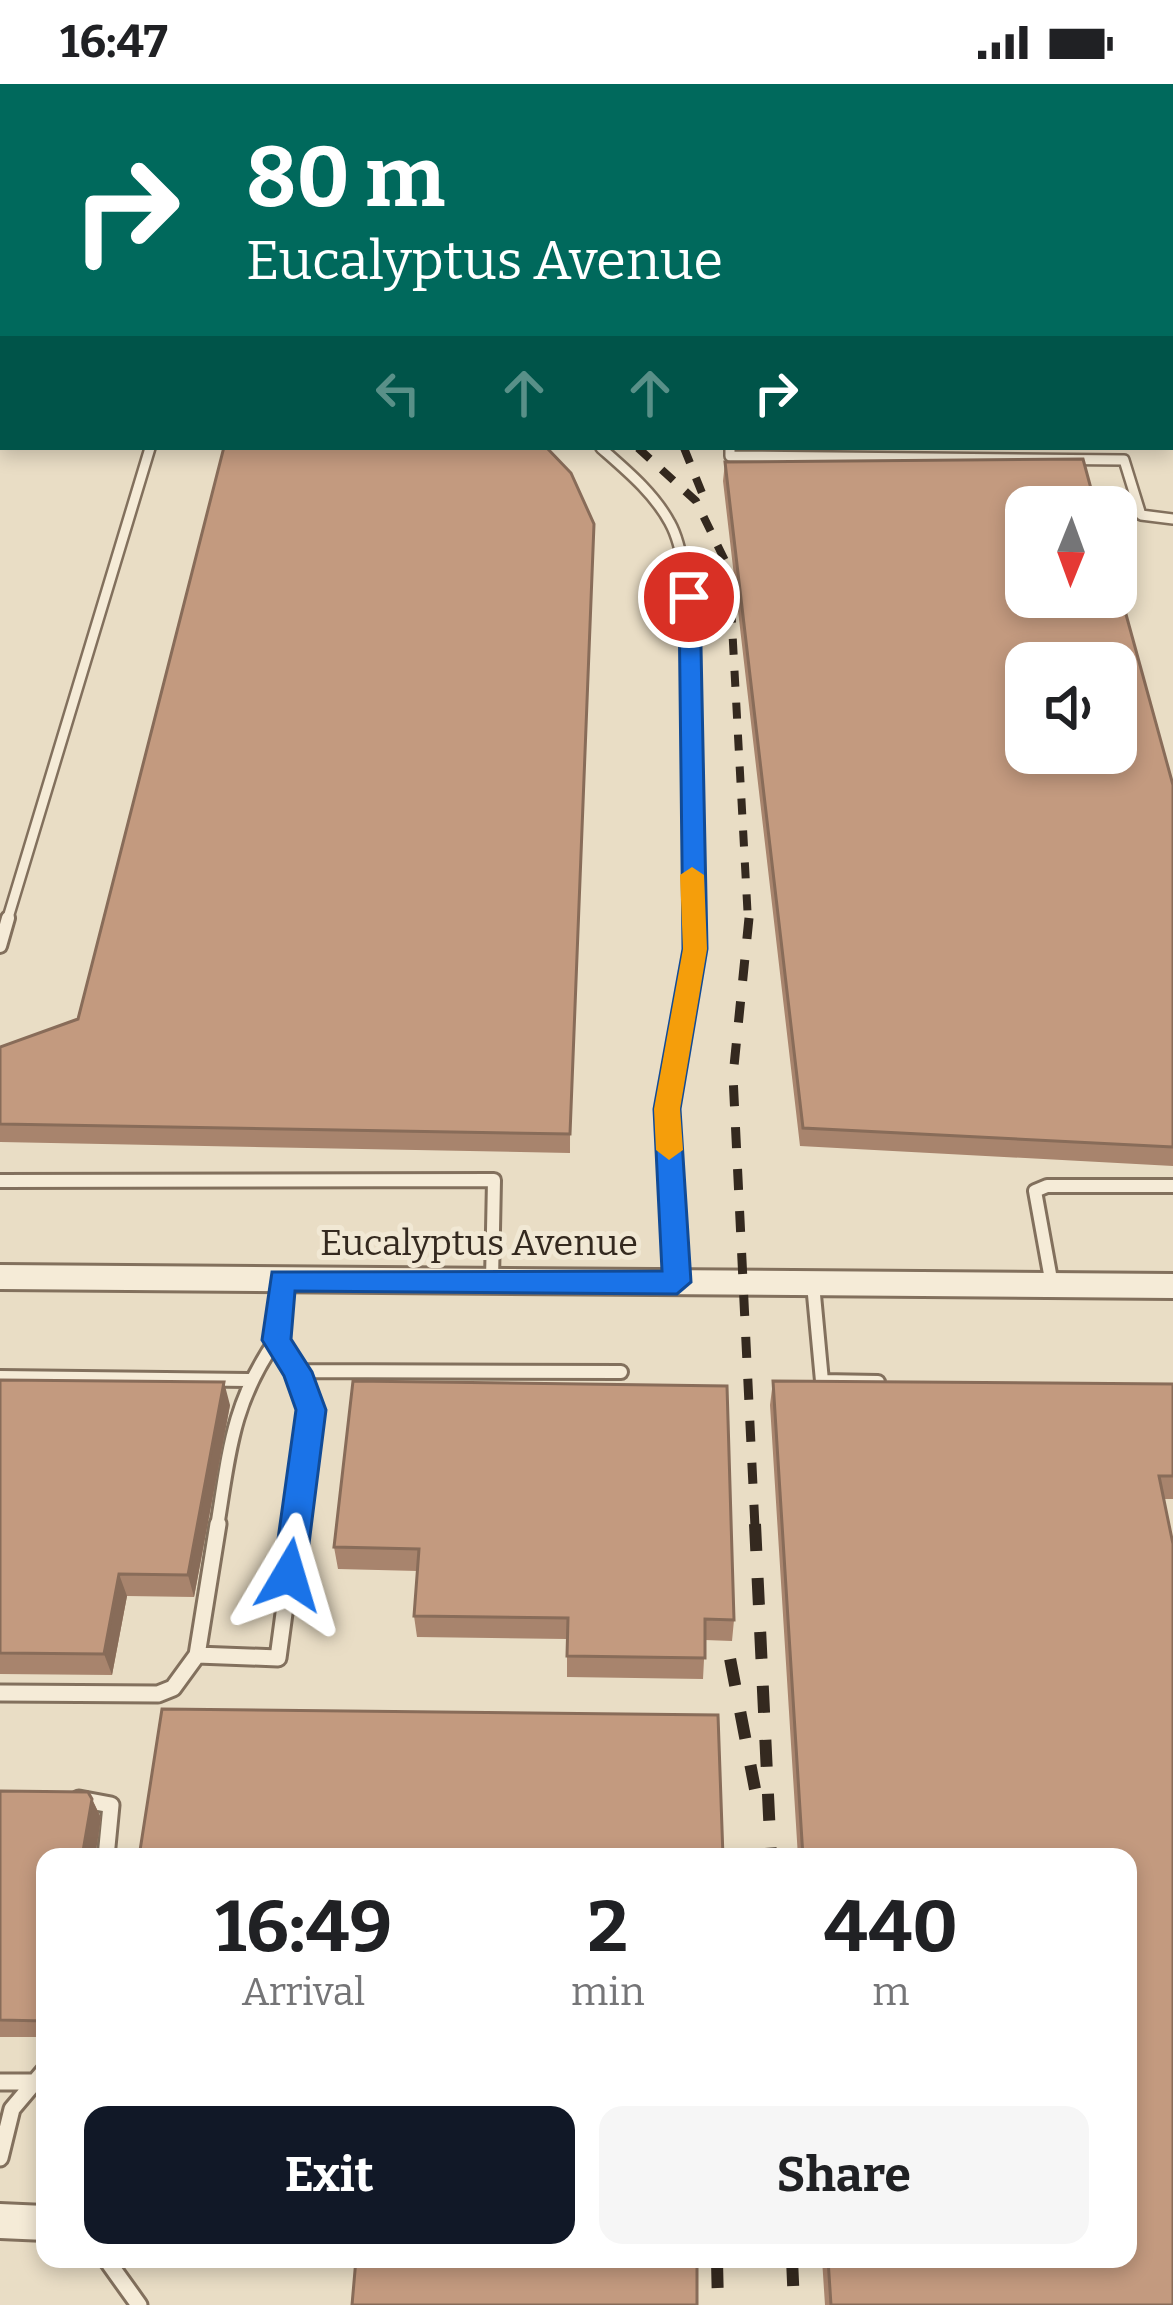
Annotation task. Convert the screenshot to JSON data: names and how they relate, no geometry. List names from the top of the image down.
{
  "streets": {
    "street": ["Eucalyptus Avenue"]
  },
  "north": "bottom",
  "page": {
    "status": "16:47",
    "turn": ["80 m", "Eucalyptus Avenue"],
    "eta": [
      "16:49",
      "Arrival",
      "2",
      "min",
      "440",
      "m"
    ],
    "buttons": ["Exit", "Share"]
  }
}
